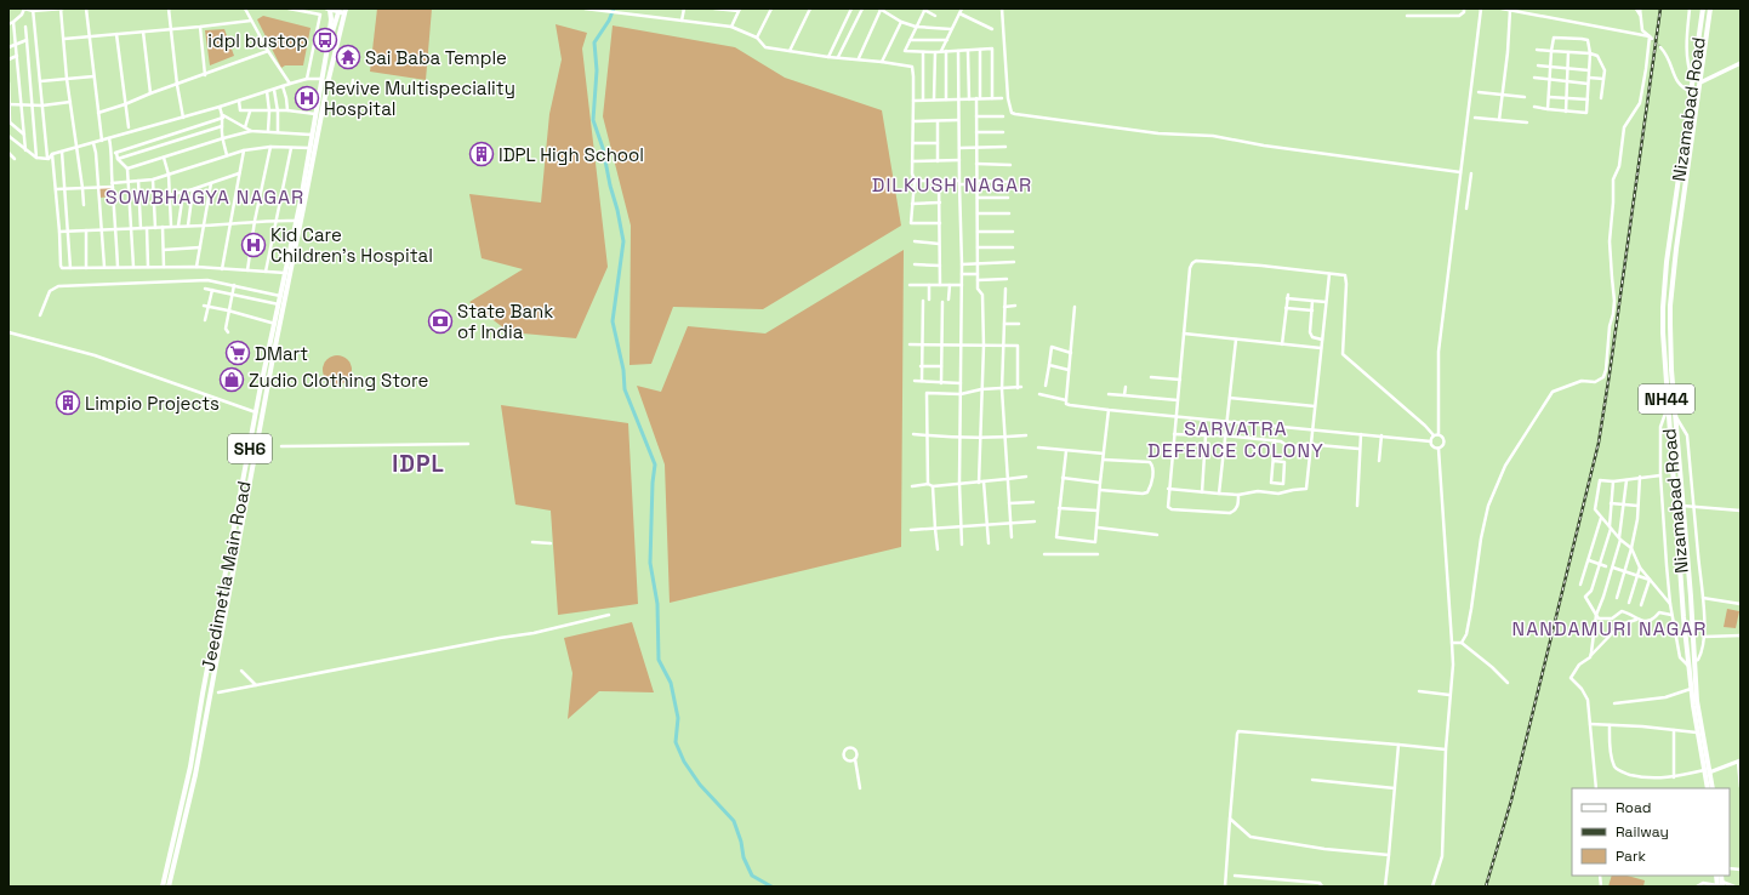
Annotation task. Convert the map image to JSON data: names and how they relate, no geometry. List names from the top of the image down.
{
  "streets": {
    "main road": [
      "Nizamabad Road",
      "NH44",
      "SH6",
      "Jeedimetla Main Road"
    ]
  },
  "districts": [
    "DILKUSH NAGAR",
    "SOWBHAGYA NAGAR",
    "SARVATRA DEFENCE COLONY",
    "IDPL",
    "NANDAMURI NAGAR"
  ],
  "places": {
    "bus stop": ["idpl bustop"],
    "temple": ["Sai Baba Temple"],
    "hospital": ["Revive Multispeciality Hospital", "Kid Care Children's Hospital"],
    "building": ["IDPL High School", "Limpio Projects"],
    "bank": ["State Bank of India"],
    "supermarket": ["DMart"],
    "shop": ["Zudio Clothing Store"]
  },
  "legend": ["Road", "Railway", "Park"]
}
